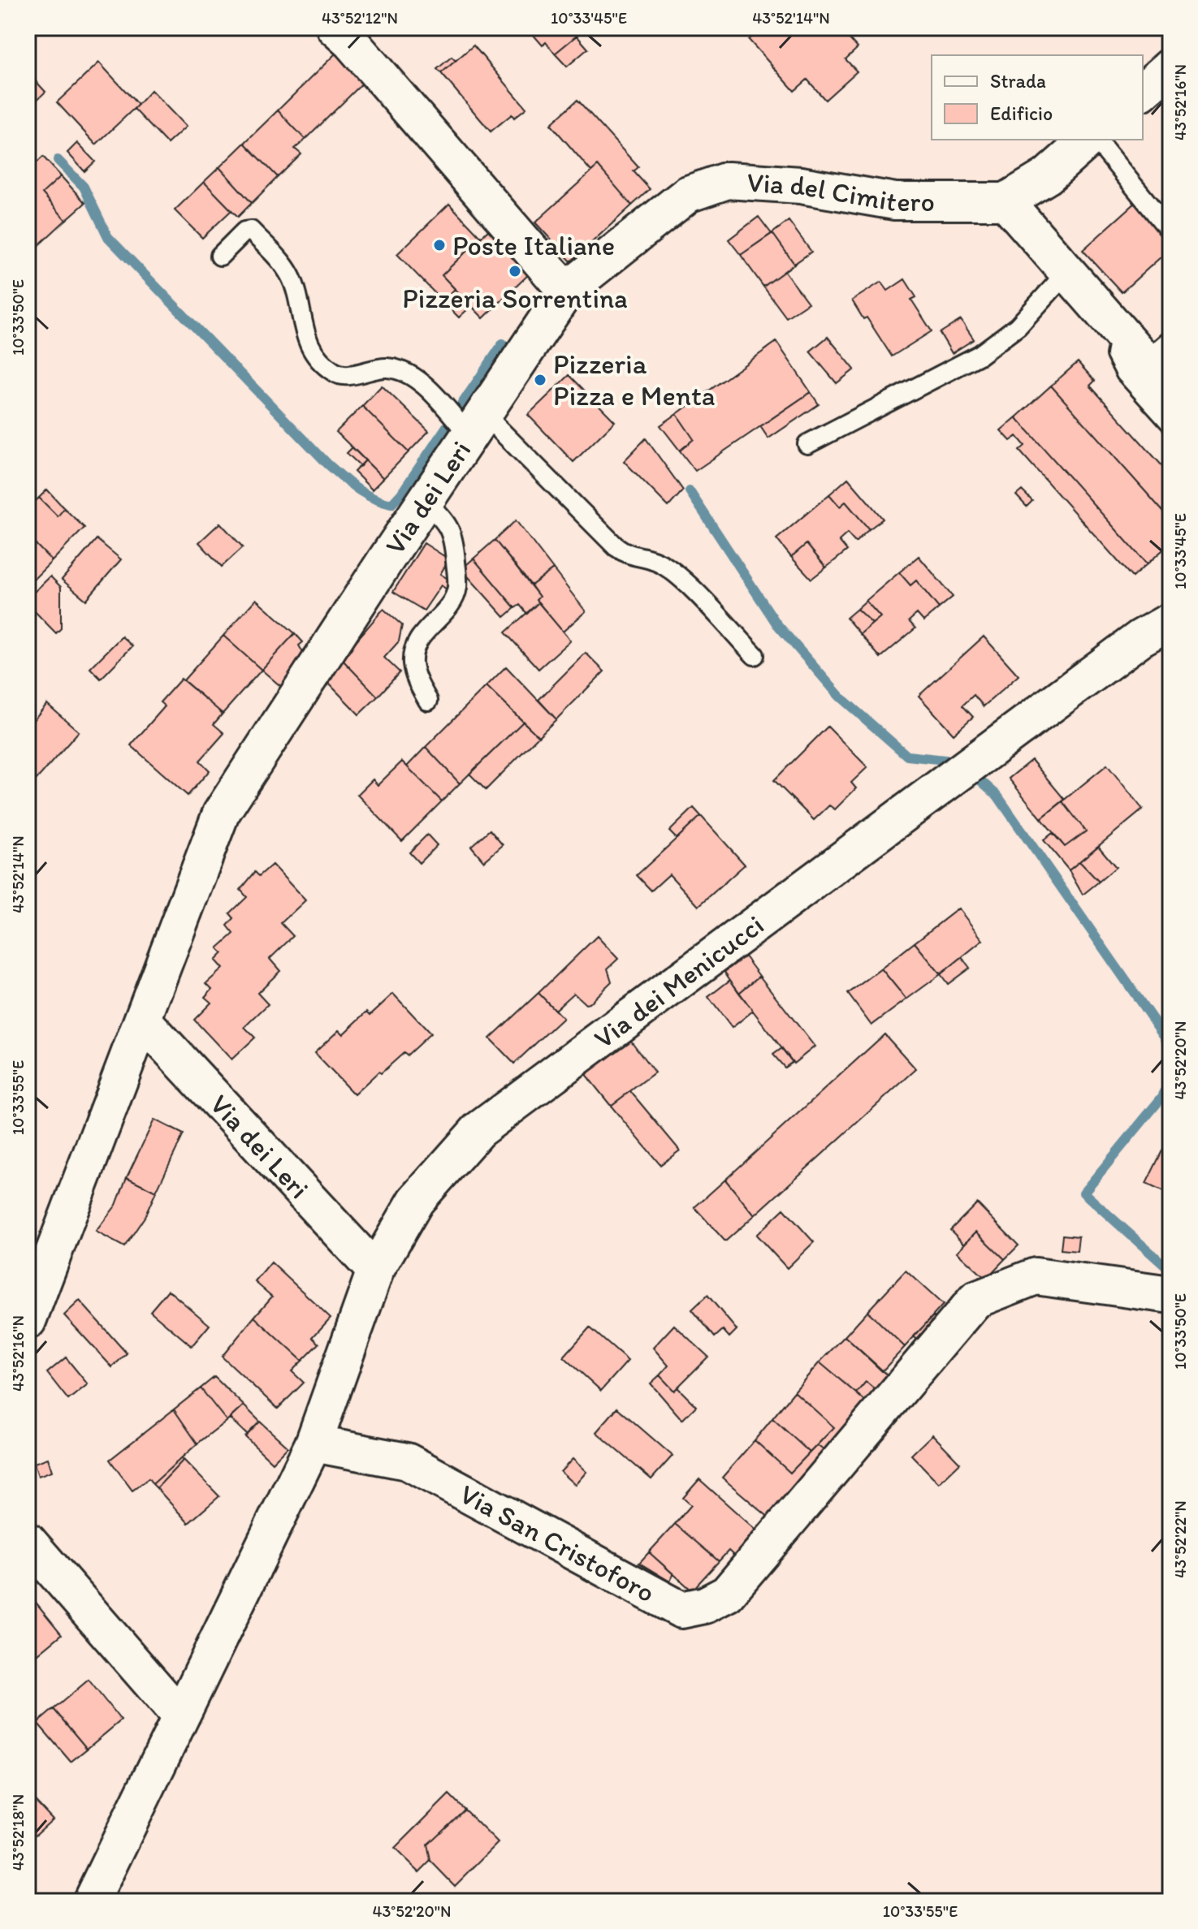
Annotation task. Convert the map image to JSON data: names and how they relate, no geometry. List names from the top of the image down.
{
  "streets": {
    "street": [
      "Via del Cimitero",
      "Via dei Leri",
      "Via dei Menicucci",
      "Via San Cristoforo"
    ]
  },
  "crossings": [
    ["Via del Cimitero", "Via dei Leri"],
    ["Via dei Leri", "Via dei Menicucci"],
    ["Via dei Menicucci", "Via San Cristoforo"]
  ],
  "places": ["Poste Italiane", "Pizzeria Sorrentina", "Pizzeria Pizza e Menta"],
  "legend": ["Strada", "Edificio"],
  "coordinates": [
    "43°52'12\"N",
    "10°33'45\"E",
    "43°52'14\"N",
    "43°52'16\"N",
    "10°33'50\"E",
    "43°52'20\"N",
    "10°33'55\"E",
    "43°52'22\"N",
    "43°52'18\"N"
  ]
}
